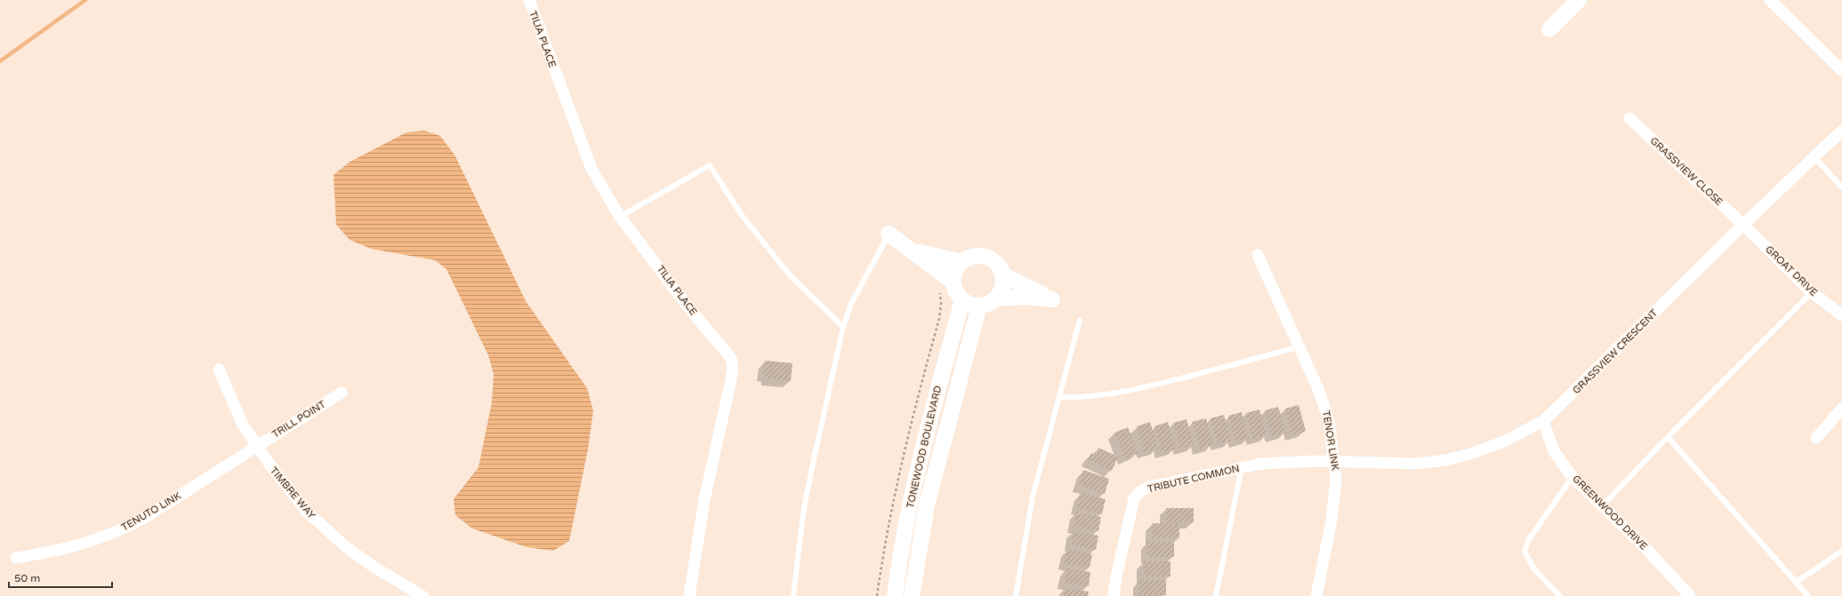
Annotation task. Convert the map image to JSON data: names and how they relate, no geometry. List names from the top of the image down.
{
  "streets": {
    "street": [
      "TILIA PLACE",
      "GRASSVIEW CLOSE",
      "GROAT DRIVE",
      "GRASSVIEW CRESCENT",
      "TRILL POINT",
      "TENOR LINK",
      "TONEWOOD BOULEVARD",
      "TRIBUTE COMMON",
      "TIMBRE WAY",
      "TENUTO LINK",
      "GREENWOOD DRIVE"
    ]
  },
  "crossings": [
    ["GRASSVIEW CLOSE", "GROAT DRIVE"],
    ["GRASSVIEW CLOSE", "GRASSVIEW CRESCENT"],
    ["GROAT DRIVE", "GRASSVIEW CRESCENT"],
    ["GRASSVIEW CRESCENT", "TENOR LINK"],
    ["GRASSVIEW CRESCENT", "TRIBUTE COMMON"],
    ["GRASSVIEW CRESCENT", "GREENWOOD DRIVE"],
    ["TRILL POINT", "TIMBRE WAY"],
    ["TRILL POINT", "TENUTO LINK"],
    ["TENOR LINK", "TRIBUTE COMMON"],
    ["TIMBRE WAY", "TENUTO LINK"]
  ],
  "scale_bar": "50 m"
}
